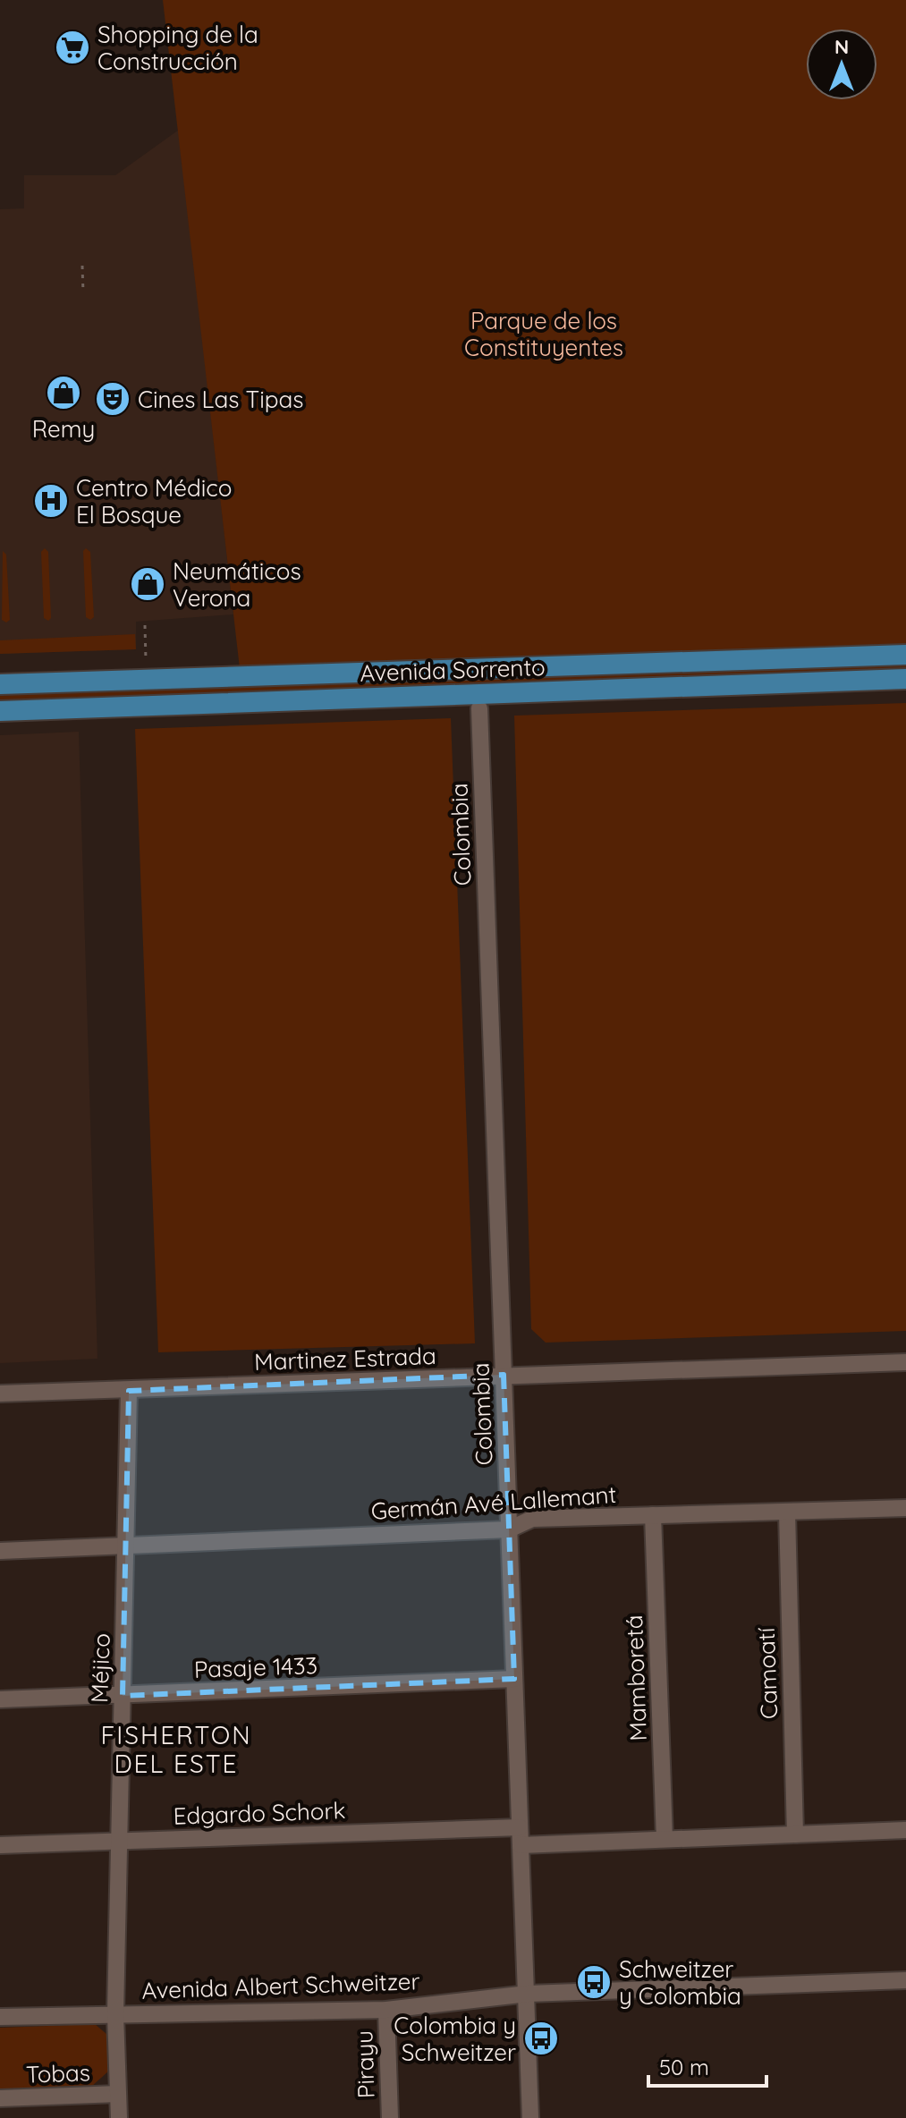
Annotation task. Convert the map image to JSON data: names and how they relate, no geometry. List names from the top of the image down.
{
  "streets": {
    "main road": ["Avenida Sorrento"],
    "street": [
      "Colombia",
      "Martinez Estrada",
      "Germán Avé Lallemant",
      "Pasaje 1433",
      "Méjico",
      "Camoatí",
      "Mamboretá",
      "Edgardo Schork",
      "Avenida Albert Schweitzer",
      "Pirayu",
      "Tobas"
    ]
  },
  "crossings": [
    ["Colombia", "Martinez Estrada"],
    ["Colombia", "Germán Avé Lallemant"],
    ["Colombia", "Pasaje 1433"],
    ["Colombia", "Edgardo Schork"],
    ["Colombia", "Avenida Albert Schweitzer"],
    ["Martinez Estrada", "Méjico"],
    ["Germán Avé Lallemant", "Méjico"],
    ["Germán Avé Lallemant", "Camoatí"],
    ["Germán Avé Lallemant", "Mamboretá"],
    ["Pasaje 1433", "Méjico"],
    ["Méjico", "Edgardo Schork"],
    ["Méjico", "Avenida Albert Schweitzer"],
    ["Méjico", "Tobas"],
    ["Avenida Albert Schweitzer", "Pirayu"]
  ],
  "districts": ["FISHERTON DEL ESTE"],
  "parks": ["Parque de los Constituyentes"],
  "places": {
    "supermarket": ["Shopping de la Construcción"],
    "shop": ["Remy", "Neumáticos Verona"],
    "theatre": ["Cines Las Tipas"],
    "hospital": ["Centro Médico El Bosque"],
    "bus stop": ["Schweitzer y Colombia", "Colombia y Schweitzer"]
  },
  "scale_bar": "50 m",
  "north": "top"
}
